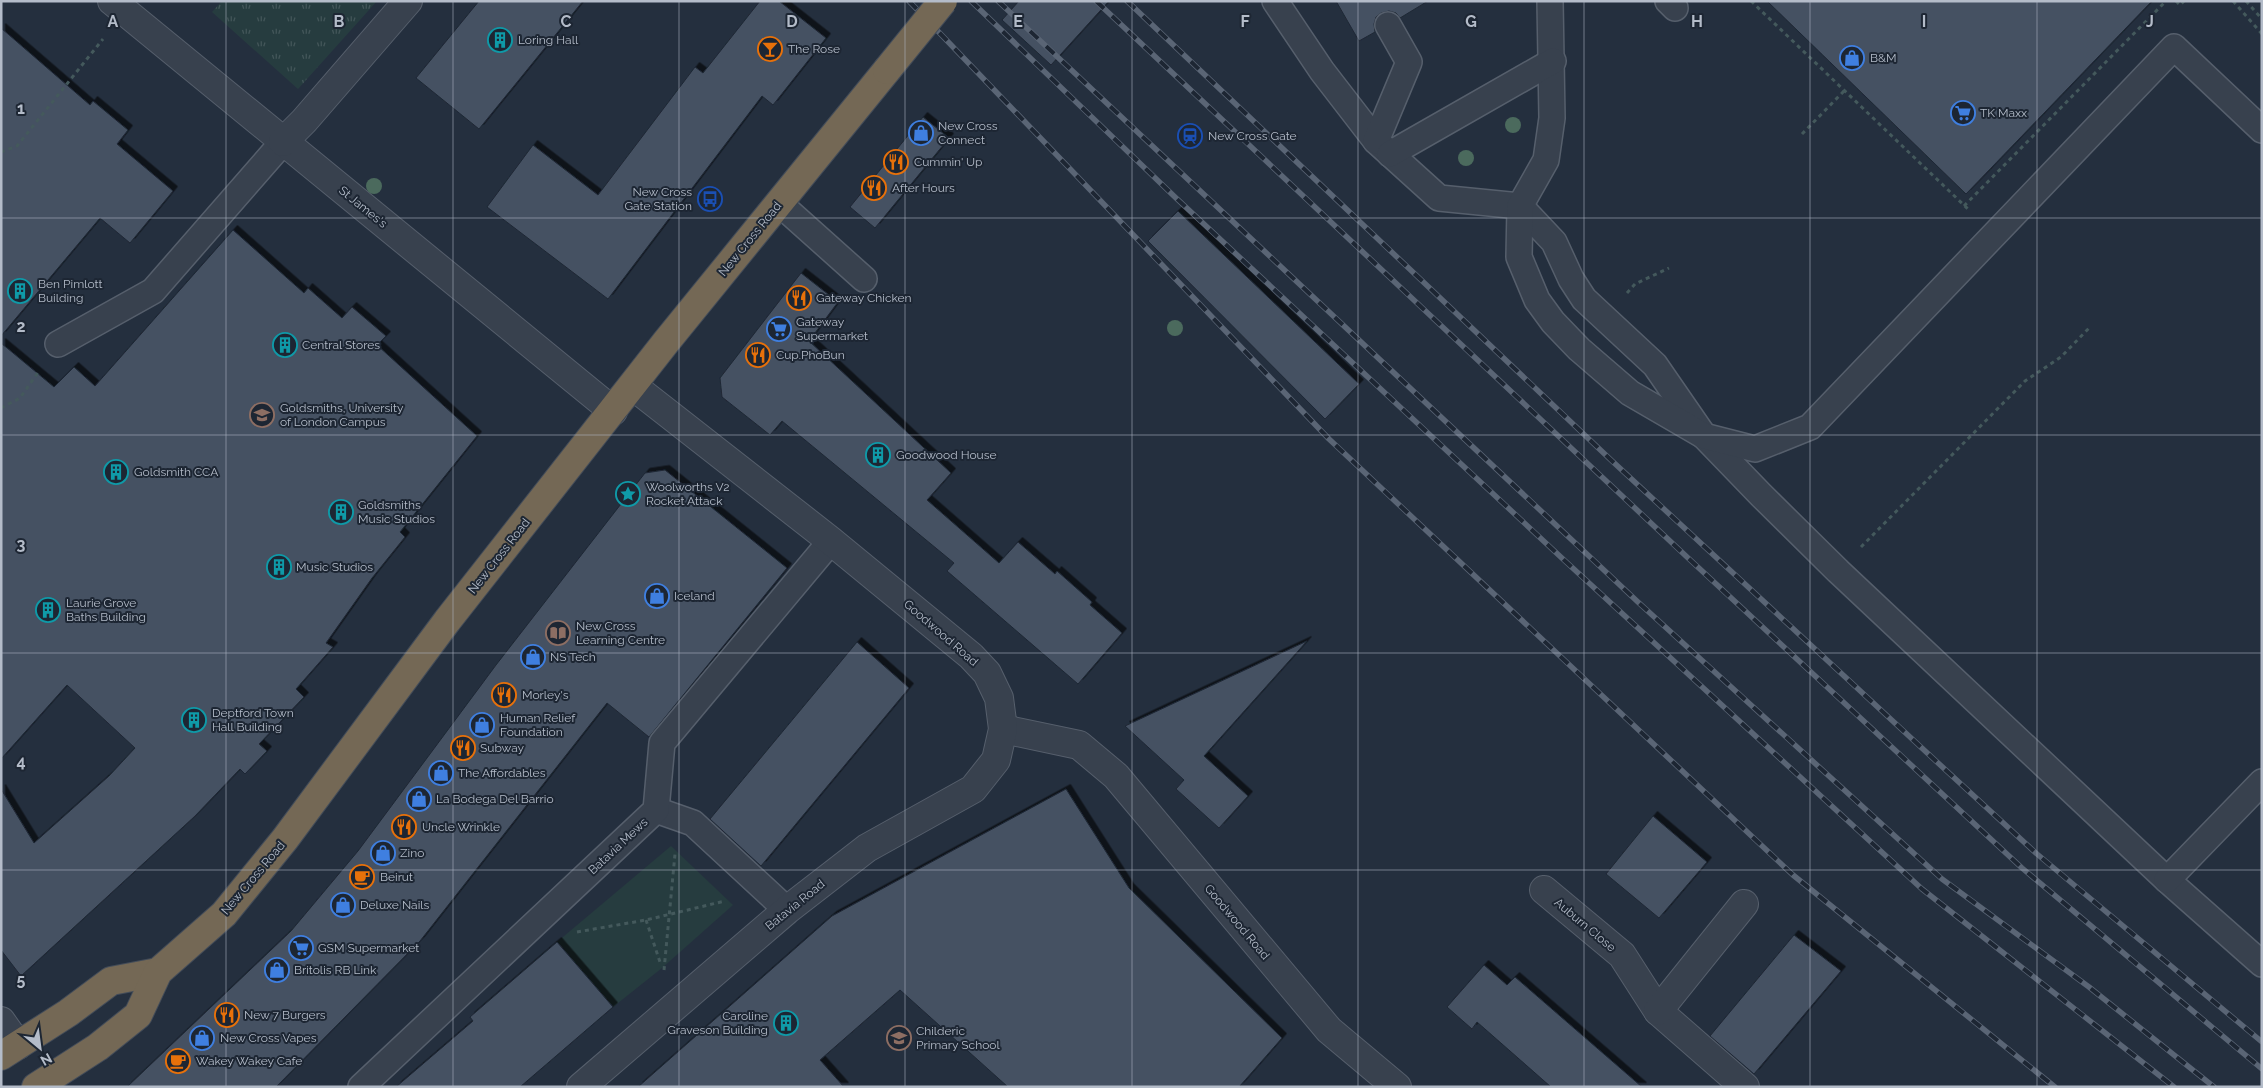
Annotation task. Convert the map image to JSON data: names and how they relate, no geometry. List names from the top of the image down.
{
  "streets": {
    "highway": ["New Cross Road"],
    "street": [
      "St James's",
      "Goodwood Road",
      "Batavia Road",
      "Auburn Close"
    ],
    "lane": ["Batavia Mews"]
  },
  "crossings": [
    ["St James's", "New Cross Road"],
    ["New Cross Road", "Goodwood Road"],
    ["Goodwood Road", "Batavia Mews"],
    ["Goodwood Road", "Batavia Road"]
  ],
  "places": {
    "building": [
      "Loring Hall",
      "Ben Pimlott Building",
      "Central Stores",
      "Goodwood House",
      "Goldsmith CCA",
      "Goldsmiths Music Studios",
      "Music Studios",
      "Laurie Grove Baths Building",
      "Deptford Town Hall Building",
      "Caroline Graveson Building"
    ],
    "bar": ["The Rose"],
    "shop": [
      "B&M",
      "New Cross Connect",
      "Iceland",
      "NS Tech",
      "Human Relief Foundation",
      "The Affordables",
      "La Bodega Del Barrio",
      "Zino",
      "Deluxe Nails",
      "Britolis RB Link",
      "New Cross Vapes"
    ],
    "supermarket": ["TK Maxx", "Gateway Supermarket", "GSM Supermarket"],
    "station": ["New Cross Gate"],
    "restaurant": [
      "Cummin' Up",
      "After Hours",
      "Gateway Chicken",
      "Cup.PhoBun",
      "Morley's",
      "Subway",
      "Uncle Wrinkle",
      "New 7 Burgers"
    ],
    "bus stop": ["New Cross Gate Station"],
    "school or university": ["Goldsmiths, University of London Campus", "Childeric Primary School"],
    "place": ["Woolworths V2 Rocket Attack"],
    "library": ["New Cross Learning Centre"],
    "cafe": ["Beirut", "Wakey Wakey Cafe"]
  },
  "north": "bottom right",
  "grid": {
    "columns": [
      "A",
      "B",
      "C",
      "D",
      "E",
      "F",
      "G",
      "H",
      "I",
      "J"
    ],
    "rows": [
      "1",
      "2",
      "3",
      "4",
      "5"
    ]
  }
}
